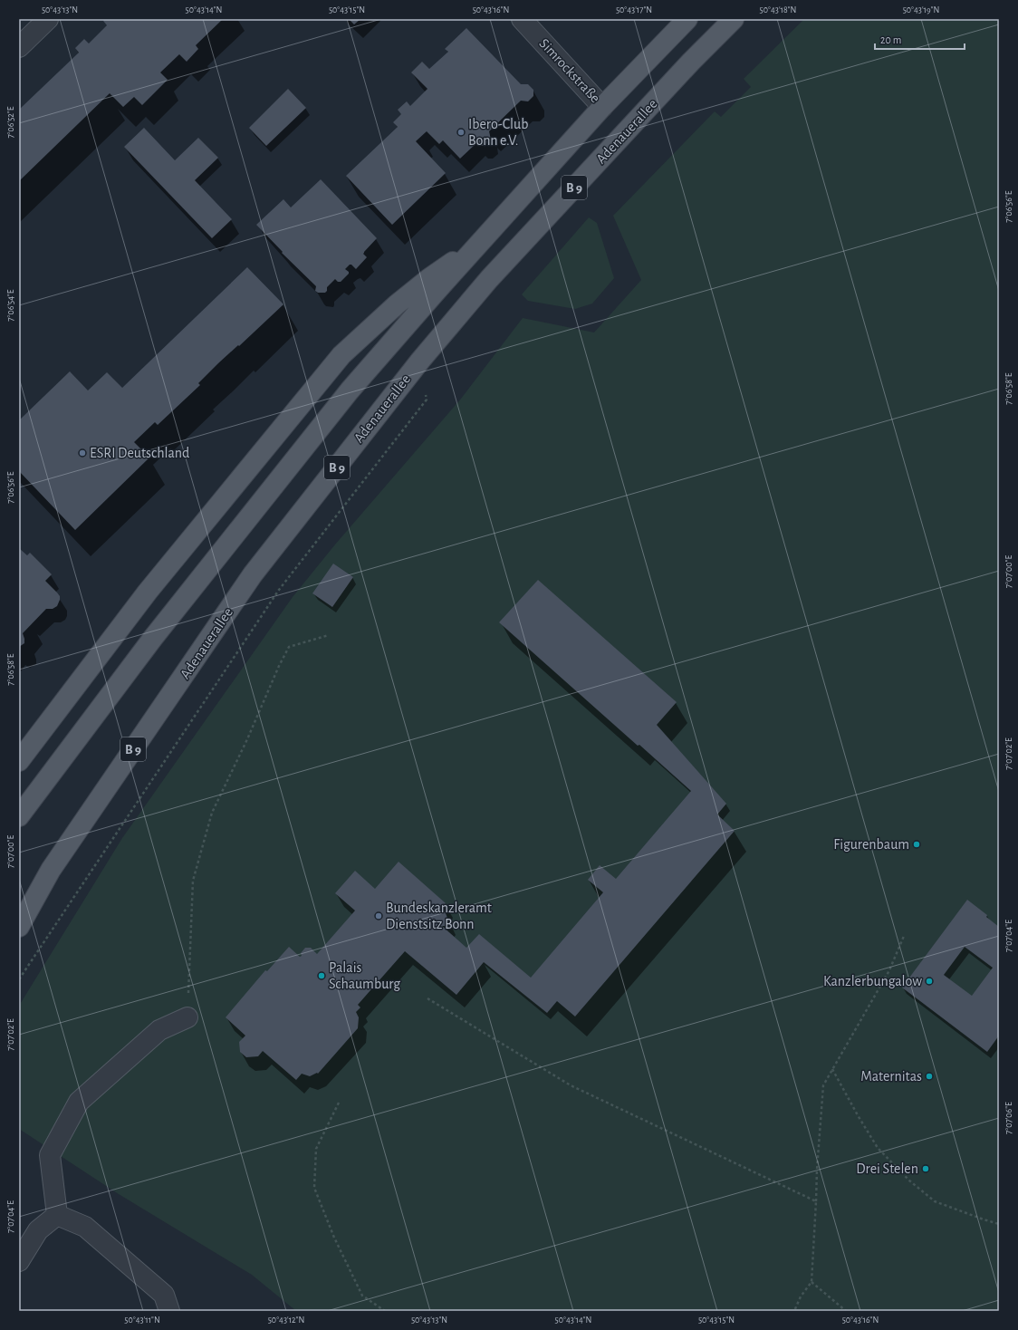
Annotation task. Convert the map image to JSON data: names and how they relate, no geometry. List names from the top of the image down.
{
  "streets": {
    "main road": ["Adenauerallee", "B 9"],
    "street": ["Simrockstraße"]
  },
  "crossings": [
    ["Simrockstraße", "B 9"]
  ],
  "places": [
    "Ibero-Club Bonn e.V.",
    "ESRI Deutschland",
    "Figurenbaum",
    "Bundeskanzleramt Dienstsitz Bonn",
    "Palais Schaumburg",
    "Kanzlerbungalow",
    "Maternitas",
    "Drei Stelen"
  ],
  "scale_bar": "20 m",
  "coordinates": [
    "50°43'13\"N",
    "50°43'14\"N",
    "50°43'15\"N",
    "50°43'16\"N",
    "50°43'17\"N",
    "50°43'18\"N",
    "50°43'19\"N",
    "7°06'52\"E",
    "7°06'56\"E",
    "7°06'54\"E",
    "7°06'58\"E",
    "7°07'00\"E",
    "7°07'02\"E",
    "7°07'04\"E",
    "7°07'06\"E",
    "50°43'11\"N",
    "50°43'12\"N"
  ]
}
